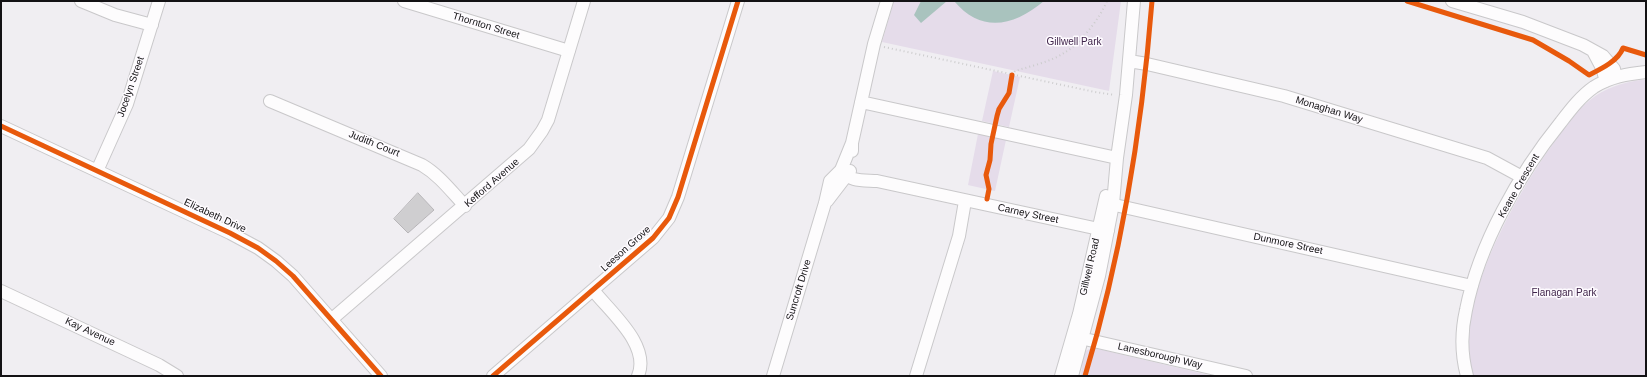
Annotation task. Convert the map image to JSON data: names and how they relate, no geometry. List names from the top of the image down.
{
  "streets": {
    "street": [
      "Thornton Street",
      "Jocelyn Street",
      "Monaghan Way",
      "Judith Court",
      "Kefford Avenue",
      "Keane Crescent",
      "Carney Street",
      "Elizabeth Drive",
      "Dunmore Street",
      "Leeson Grove",
      "Gillwell Road",
      "Suncroft Drive",
      "Kay Avenue",
      "Lanesborough Way"
    ]
  },
  "crossings": [
    ["Thornton Street", "Kefford Avenue"],
    ["Jocelyn Street", "Elizabeth Drive"],
    ["Monaghan Way", "Keane Crescent"],
    ["Monaghan Way", "Gillwell Road"],
    ["Judith Court", "Kefford Avenue"],
    ["Kefford Avenue", "Elizabeth Drive"],
    ["Keane Crescent", "Dunmore Street"],
    ["Carney Street", "Gillwell Road"],
    ["Carney Street", "Suncroft Drive"],
    ["Dunmore Street", "Gillwell Road"],
    ["Gillwell Road", "Lanesborough Way"]
  ],
  "parks": ["Gillwell Park", "Flanagan Park"]
}
